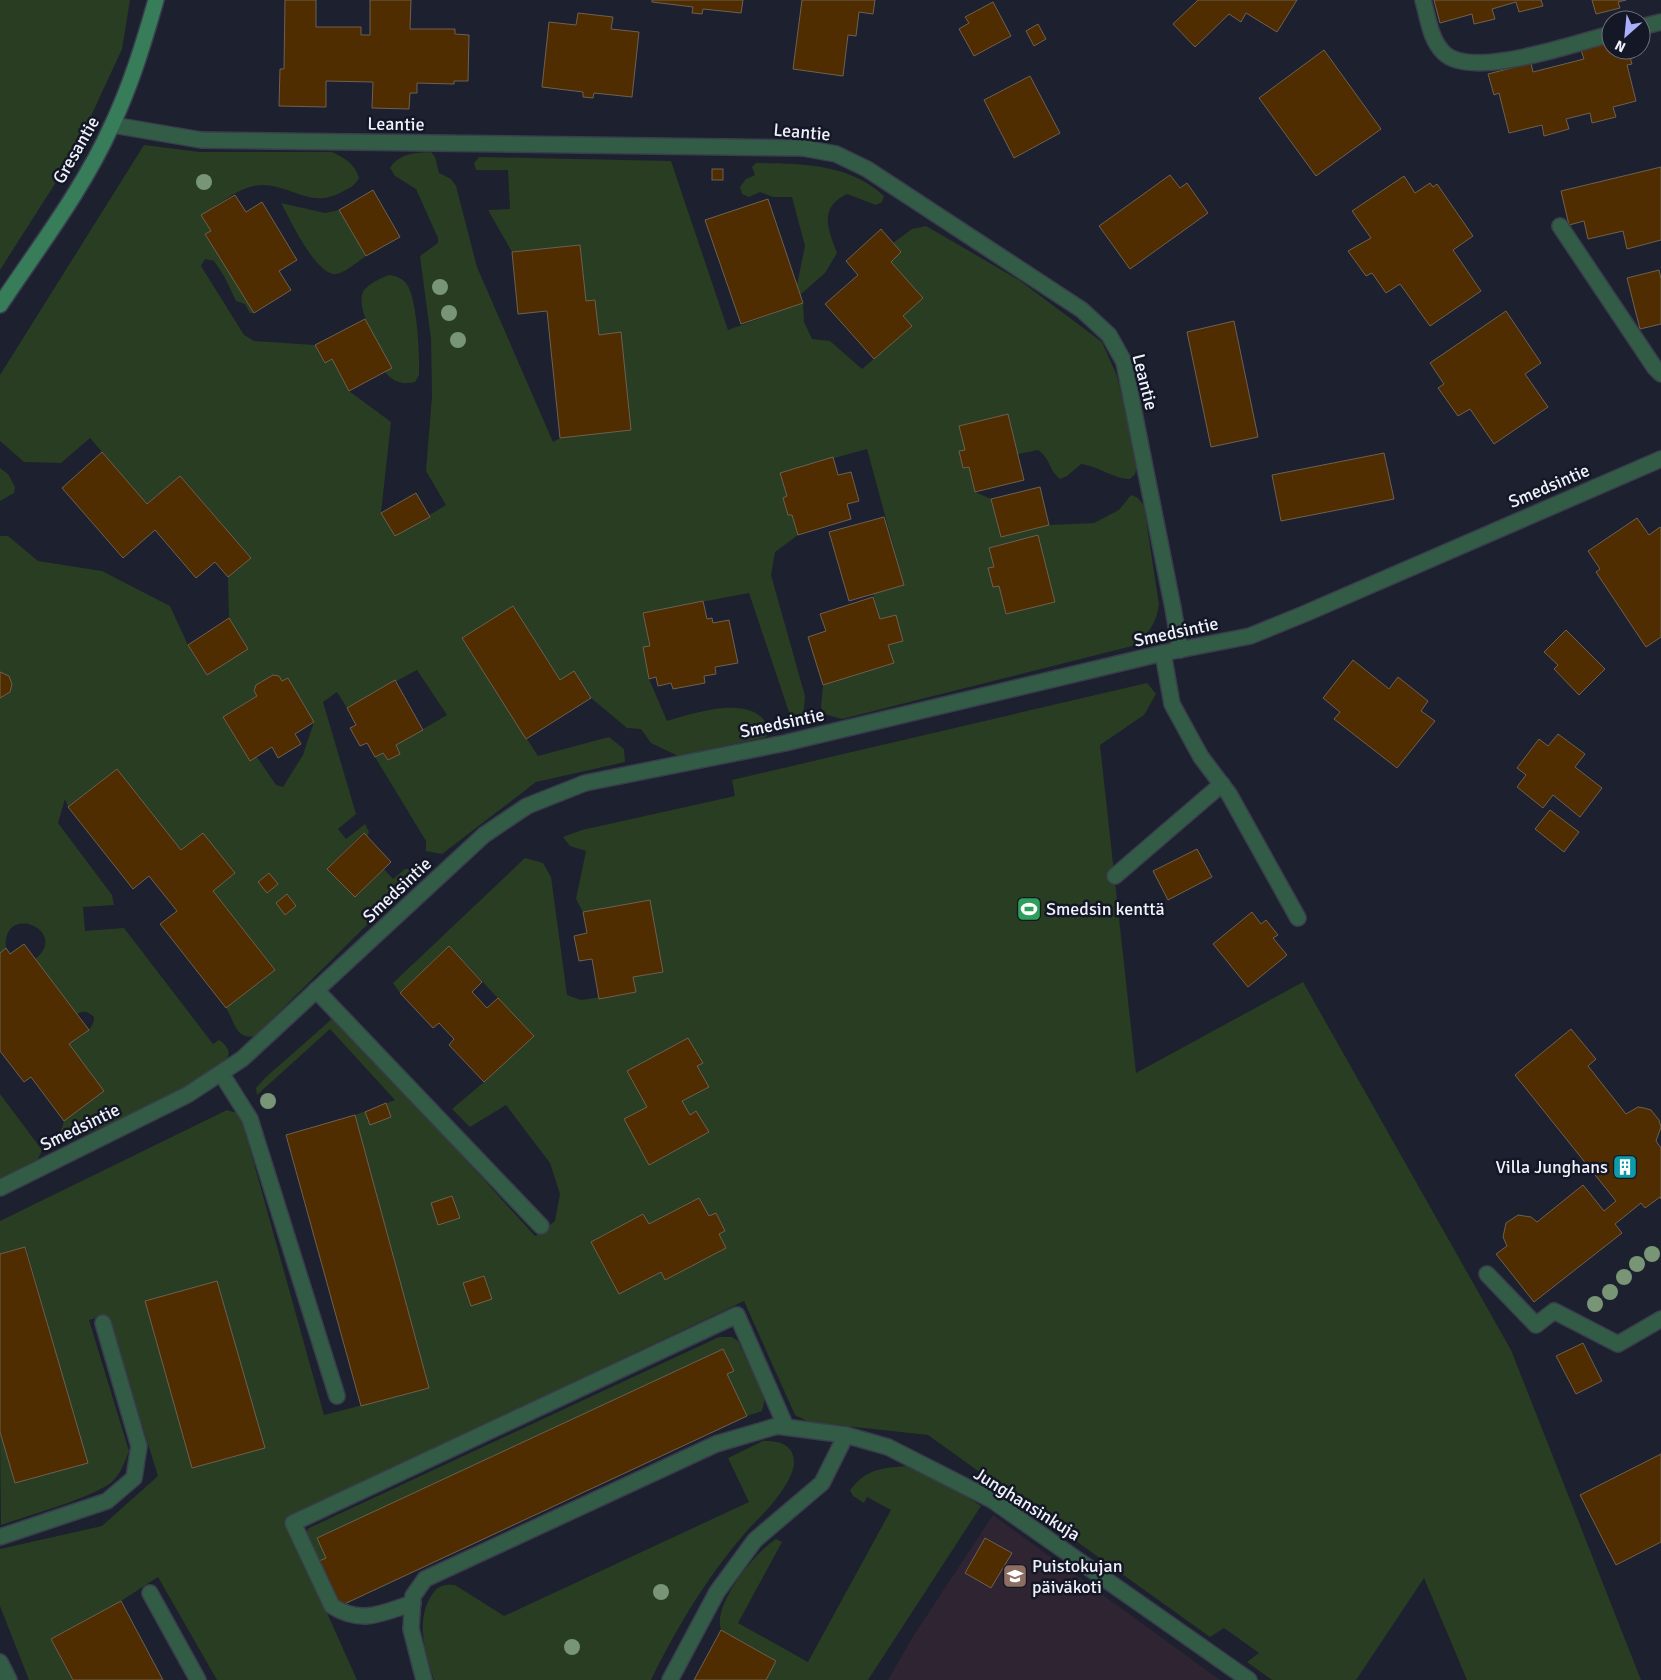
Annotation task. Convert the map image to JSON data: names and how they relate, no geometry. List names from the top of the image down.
{
  "streets": {
    "main road": ["Gresantie"],
    "street": ["Leantie", "Smedsintie", "Junghansinkuja"]
  },
  "crossings": [
    ["Leantie", "Gresantie"],
    ["Leantie", "Smedsintie"]
  ],
  "places": {
    "sports": ["Smedsin kenttä"],
    "building": ["Villa Junghans"],
    "school or university": ["Puistokujan päiväkoti"]
  },
  "north": "bottom left"
}
